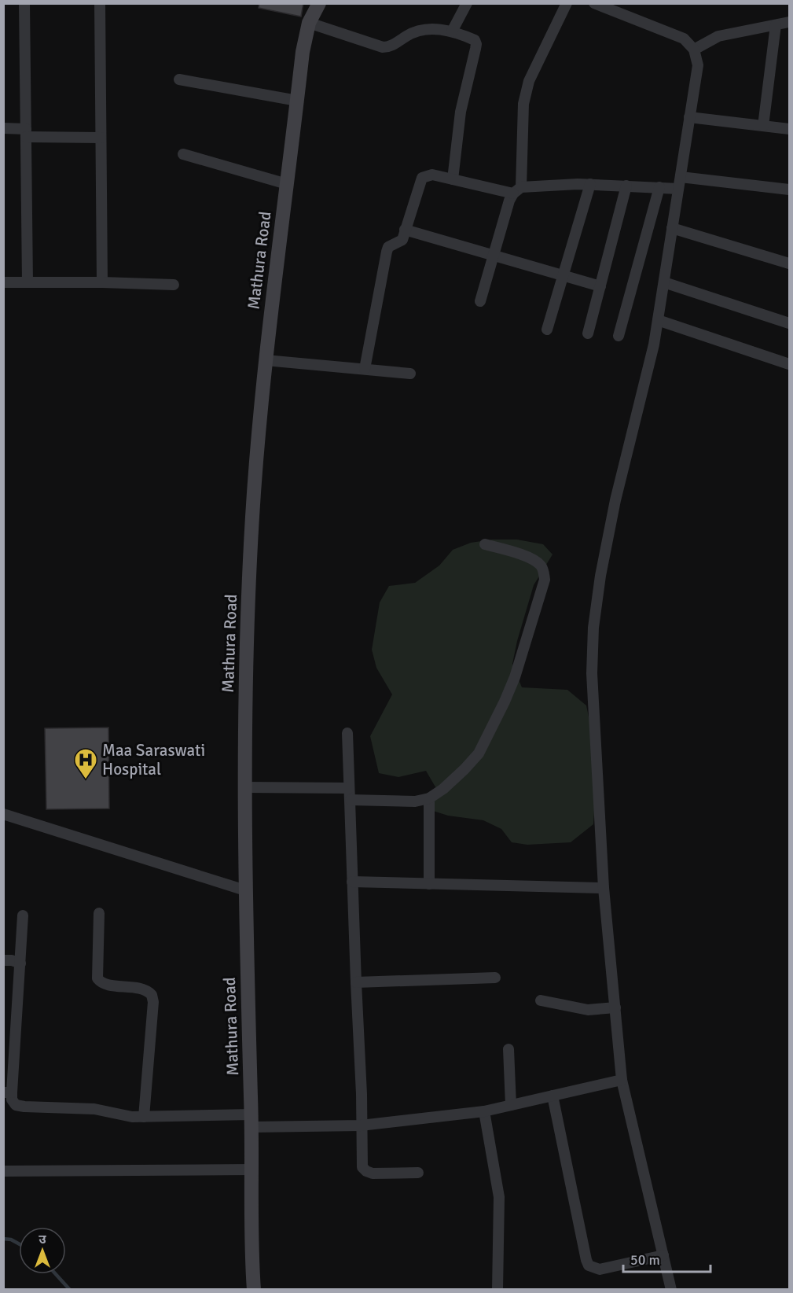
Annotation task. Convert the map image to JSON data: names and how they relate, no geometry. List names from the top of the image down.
{
  "streets": {
    "main road": ["Mathura Road"]
  },
  "places": {
    "hospital": ["Maa Saraswati Hospital"]
  },
  "scale_bar": "50 m",
  "north": "top"
}
